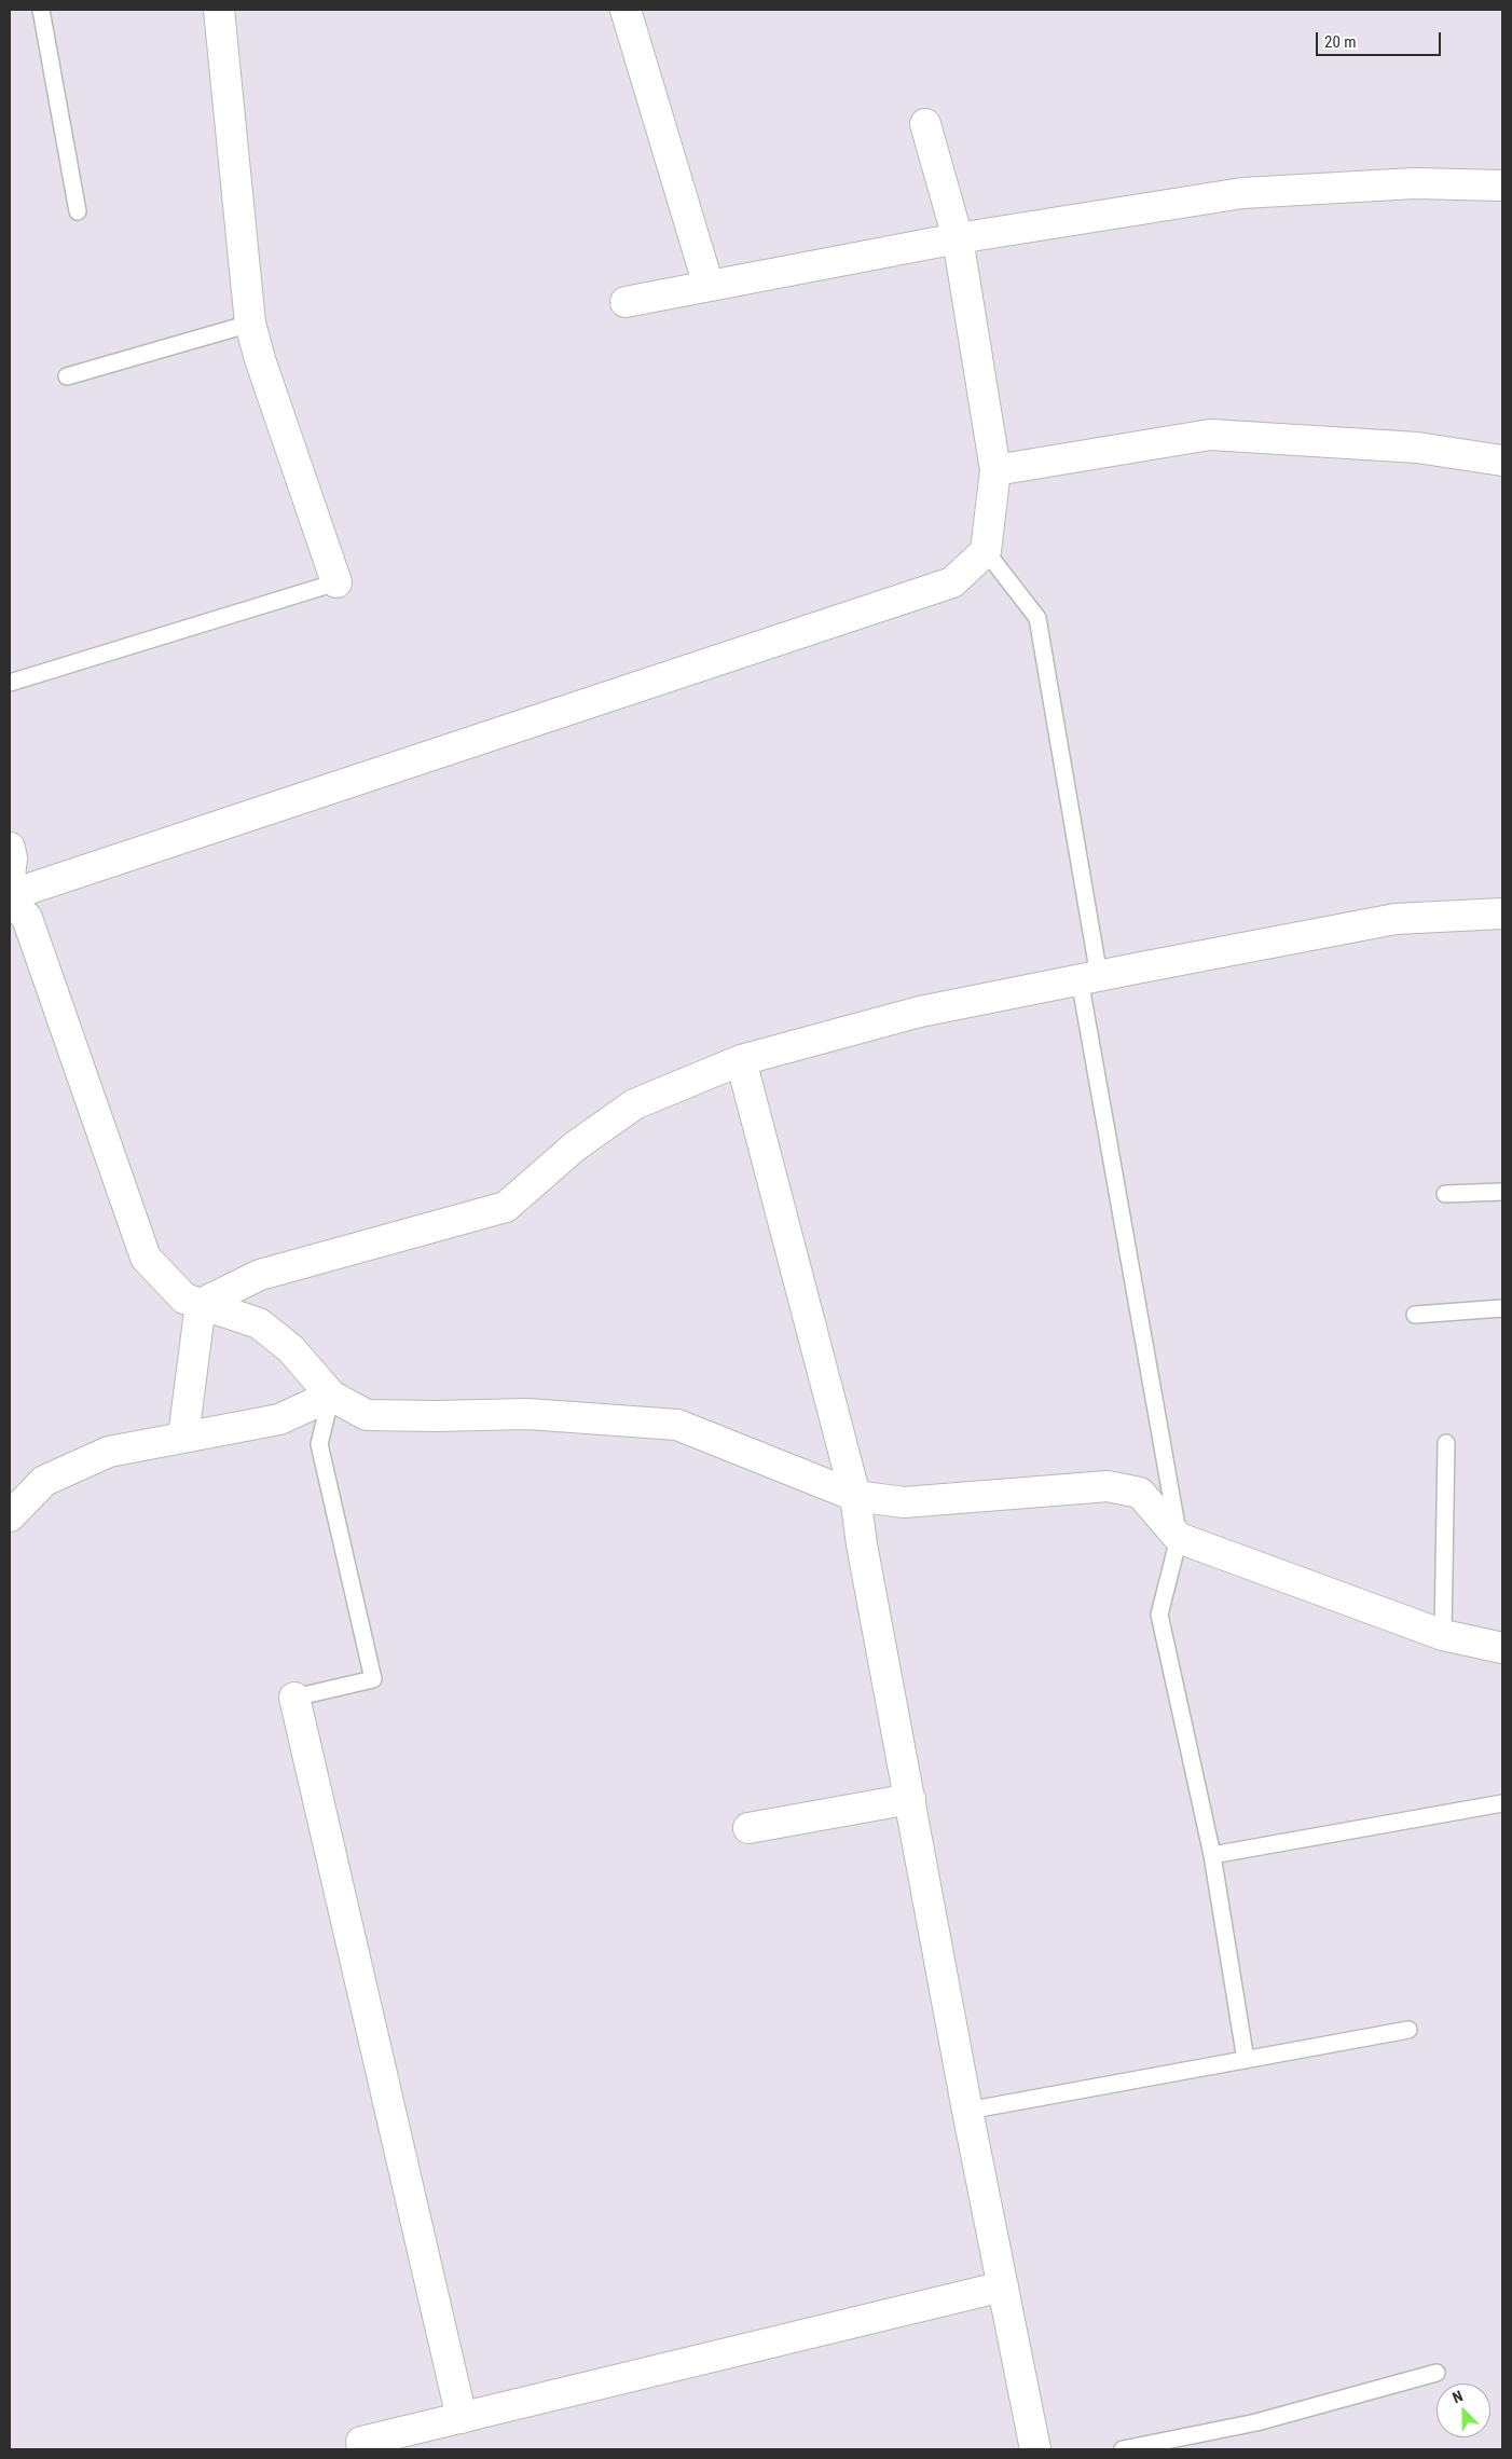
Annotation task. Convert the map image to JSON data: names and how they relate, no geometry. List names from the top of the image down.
{
  "scale_bar": "20 m",
  "north": "top left"
}
